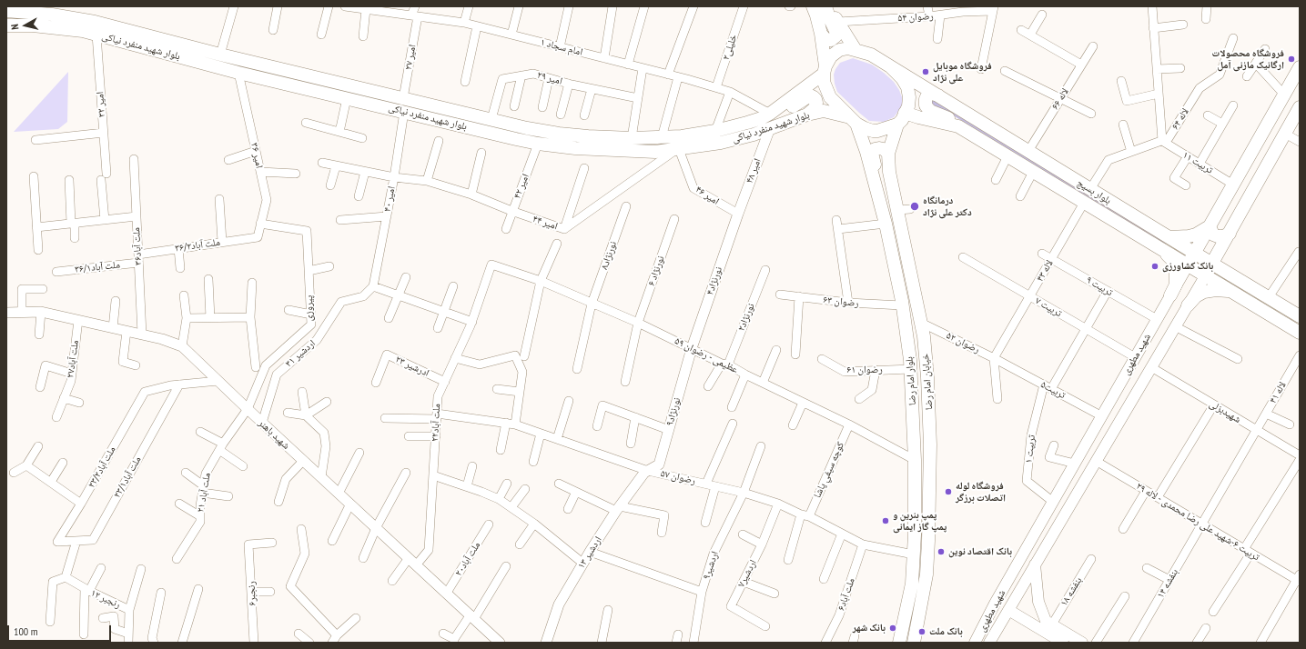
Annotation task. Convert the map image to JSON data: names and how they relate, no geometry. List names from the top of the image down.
{
  "streets": {
    "main road": [
      "بلوار شهید منفرد نیاکی",
      "بلوار بسیج",
      "شهید مطهری",
      "بلوار امام رضا",
      "خیابان امام رضا"
    ],
    "street": [
      "رضوان ۵۴",
      "امام سجاد ۱",
      "خلیلی۲",
      "امیر ۲۷",
      "امیر ۲۹",
      "لاله ۶۶",
      "امیر ۳۲",
      "لاله ۶۴",
      "امیر ۳۶",
      "تربیت ۱۱",
      "امیر ۴۸",
      "امیر ۴۲",
      "امیر ۴۶",
      "امیر ۴۰",
      "امیر ۴۴",
      "ملت آباد۳۶/۲",
      "ملت آباد۳۶",
      "نورنژاد۸",
      "ملت آباد۳۶/۱",
      "نورنژاد ۶",
      "لاله ۴۳",
      "نورنژاد۴",
      "تربیت ۹",
      "رضوان ۶۳",
      "تربیت ۷",
      "پیروزی",
      "نورنژاد۲",
      "رضوان ۵۲",
      "اردشیر ۳۱",
      "عظیمی - رضوان ۵۹",
      "ملت آباد۲۷",
      "ادرشیر ۲۳",
      "رضوان ۶۱",
      "تربیت۵",
      "لاله ۴۱",
      "نورنژاد۹",
      "شهیدبزلی",
      "ملت آباد۲۲",
      "شهید باهنر",
      "تربیت ۱",
      "ملت آباد۲۳/۲",
      "كوچه سيفي پاشا",
      "ملت آباد۲۳/۱",
      "رضوان ۵۷",
      "ملت آباد ۲۱",
      "تربیت ۶-شهید علی رضا محمدی - لاله ۲۹",
      "اردشیر ۱۳",
      "ملت آباد۲۰",
      "اردشیر۹",
      "اردشیر۷",
      "بنفشه ۱۴",
      "بنفشه ۱۸",
      "رنجبر۶",
      "ملت آباد۶",
      "رنجبر ۱۲"
    ]
  },
  "crossings": [
    ["بلوار شهید منفرد نیاکی", "امام سجاد ۱"],
    ["بلوار شهید منفرد نیاکی", "امیر ۲۷"],
    ["بلوار شهید منفرد نیاکی", "امیر ۲۹"],
    ["بلوار شهید منفرد نیاکی", "امیر ۳۲"],
    ["بلوار شهید منفرد نیاکی", "امیر ۳۶"],
    ["بلوار شهید منفرد نیاکی", "امیر ۴۸"],
    ["بلوار شهید منفرد نیاکی", "امیر ۴۲"],
    ["بلوار شهید منفرد نیاکی", "بلوار بسیج"],
    ["بلوار شهید منفرد نیاکی", "امیر ۴۶"],
    ["بلوار شهید منفرد نیاکی", "امیر ۴۰"],
    ["بلوار شهید منفرد نیاکی", "امیر ۴۴"],
    ["بلوار شهید منفرد نیاکی", "بلوار امام رضا"],
    ["بلوار شهید منفرد نیاکی", "خیابان امام رضا"],
    ["امام سجاد ۱", "خلیلی۲"],
    ["امام سجاد ۱", "امیر ۲۷"],
    ["لاله ۶۶", "بلوار بسیج"],
    ["لاله ۶۴", "تربیت ۱۱"],
    ["لاله ۶۴", "بلوار بسیج"],
    ["امیر ۳۶", "ملت آباد۳۶/۲"],
    ["امیر ۳۶", "پیروزی"],
    ["تربیت ۱۱", "شهید مطهری"],
    ["امیر ۴۸", "امیر ۴۶"],
    ["امیر ۴۸", "نورنژاد۴"],
    ["امیر ۴۲", "امیر ۴۴"],
    ["بلوار بسیج", "لاله ۴۳"],
    ["بلوار بسیج", "شهید مطهری"],
    ["بلوار بسیج", "بلوار امام رضا"],
    ["بلوار بسیج", "خیابان امام رضا"],
    ["امیر ۴۶", "امیر ۴۴"],
    ["امیر ۴۶", "نورنژاد۴"],
    ["امیر ۴۰", "امیر ۴۴"],
    ["امیر ۴۰", "اردشیر ۳۱"],
    ["ملت آباد۳۶/۲", "ملت آباد۳۶"],
    ["ملت آباد۳۶/۲", "ملت آباد۳۶/۱"],
    ["ملت آباد۳۶", "ملت آباد۳۶/۱"],
    ["ملت آباد۳۶", "شهید باهنر"],
    ["نورنژاد۸", "عظیمی - رضوان ۵۹"],
    ["نورنژاد ۶", "عظیمی - رضوان ۵۹"],
    ["لاله ۴۳", "تربیت ۹"],
    ["لاله ۴۳", "تربیت ۷"],
    ["لاله ۴۳", "رضوان ۵۲"],
    ["نورنژاد۴", "عظیمی - رضوان ۵۹"],
    ["نورنژاد۴", "نورنژاد۹"],
    ["تربیت ۹", "شهید مطهری"],
    ["رضوان ۶۳", "بلوار امام رضا"],
    ["تربیت ۷", "شهید مطهری"],
    ["پیروزی", "شهید باهنر"],
    ["پیروزی", "ملت آباد ۲۱"],
    ["نورنژاد۲", "عظیمی - رضوان ۵۹"],
    ["رضوان ۵۲", "خیابان امام رضا"],
    ["رضوان ۵۲", "تربیت۵"],
    ["اردشیر ۳۱", "شهید باهنر"],
    ["شهید مطهری", "تربیت۵"],
    ["شهید مطهری", "شهیدبزلی"],
    ["شهید مطهری", "تربیت ۱"],
    ["شهید مطهری", "تربیت ۶-شهید علی رضا محمدی - لاله ۲۹"],
    ["عظیمی - رضوان ۵۹", "بلوار امام رضا"],
    ["عظیمی - رضوان ۵۹", "نورنژاد۹"],
    ["عظیمی - رضوان ۵۹", "ملت آباد۲۲"],
    ["عظیمی - رضوان ۵۹", "كوچه سيفي پاشا"],
    ["ملت آباد۲۷", "شهید باهنر"],
    ["ادرشیر ۲۳", "ملت آباد۲۲"],
    ["رضوان ۶۱", "بلوار امام رضا"],
    ["بلوار امام رضا", "خیابان امام رضا"],
    ["بلوار امام رضا", "رضوان ۵۷"],
    ["تربیت۵", "تربیت ۱"],
    ["لاله ۴۱", "شهیدبزلی"],
    ["لاله ۴۱", "تربیت ۶-شهید علی رضا محمدی - لاله ۲۹"],
    ["لاله ۴۱", "بنفشه ۱۴"],
    ["نورنژاد۹", "رضوان ۵۷"],
    ["نورنژاد۹", "اردشیر ۱۳"],
    ["ملت آباد۲۲", "شهید باهنر"],
    ["ملت آباد۲۲", "رضوان ۵۷"],
    ["شهید باهنر", "ملت آباد ۲۱"],
    ["شهید باهنر", "ملت آباد۲۰"],
    ["ملت آباد۲۳/۲", "ملت آباد۲۳/۱"],
    ["كوچه سيفي پاشا", "رضوان ۵۷"],
    ["رضوان ۵۷", "اردشیر ۱۳"],
    ["رضوان ۵۷", "اردشیر۹"],
    ["رضوان ۵۷", "اردشیر۷"],
    ["رضوان ۵۷", "ملت آباد۶"],
    ["تربیت ۶-شهید علی رضا محمدی - لاله ۲۹", "بنفشه ۱۴"]
  ],
  "places": [
    "فروشگاه محصولات ارگانیک مازنی آمل",
    "فروشگاه موبایل علی نژاد",
    "درمانگاه دکتر علی نژاد",
    "بانک کشاورزی",
    "فروشگاه لوله اتصلات برزگر",
    "پمپ بنرین و پمپ گاز ایمانی",
    "بانک اقتصاد نوین",
    "بانک شهر",
    "بانک ملت"
  ],
  "scale_bar": "100 m",
  "north": "left"
}
